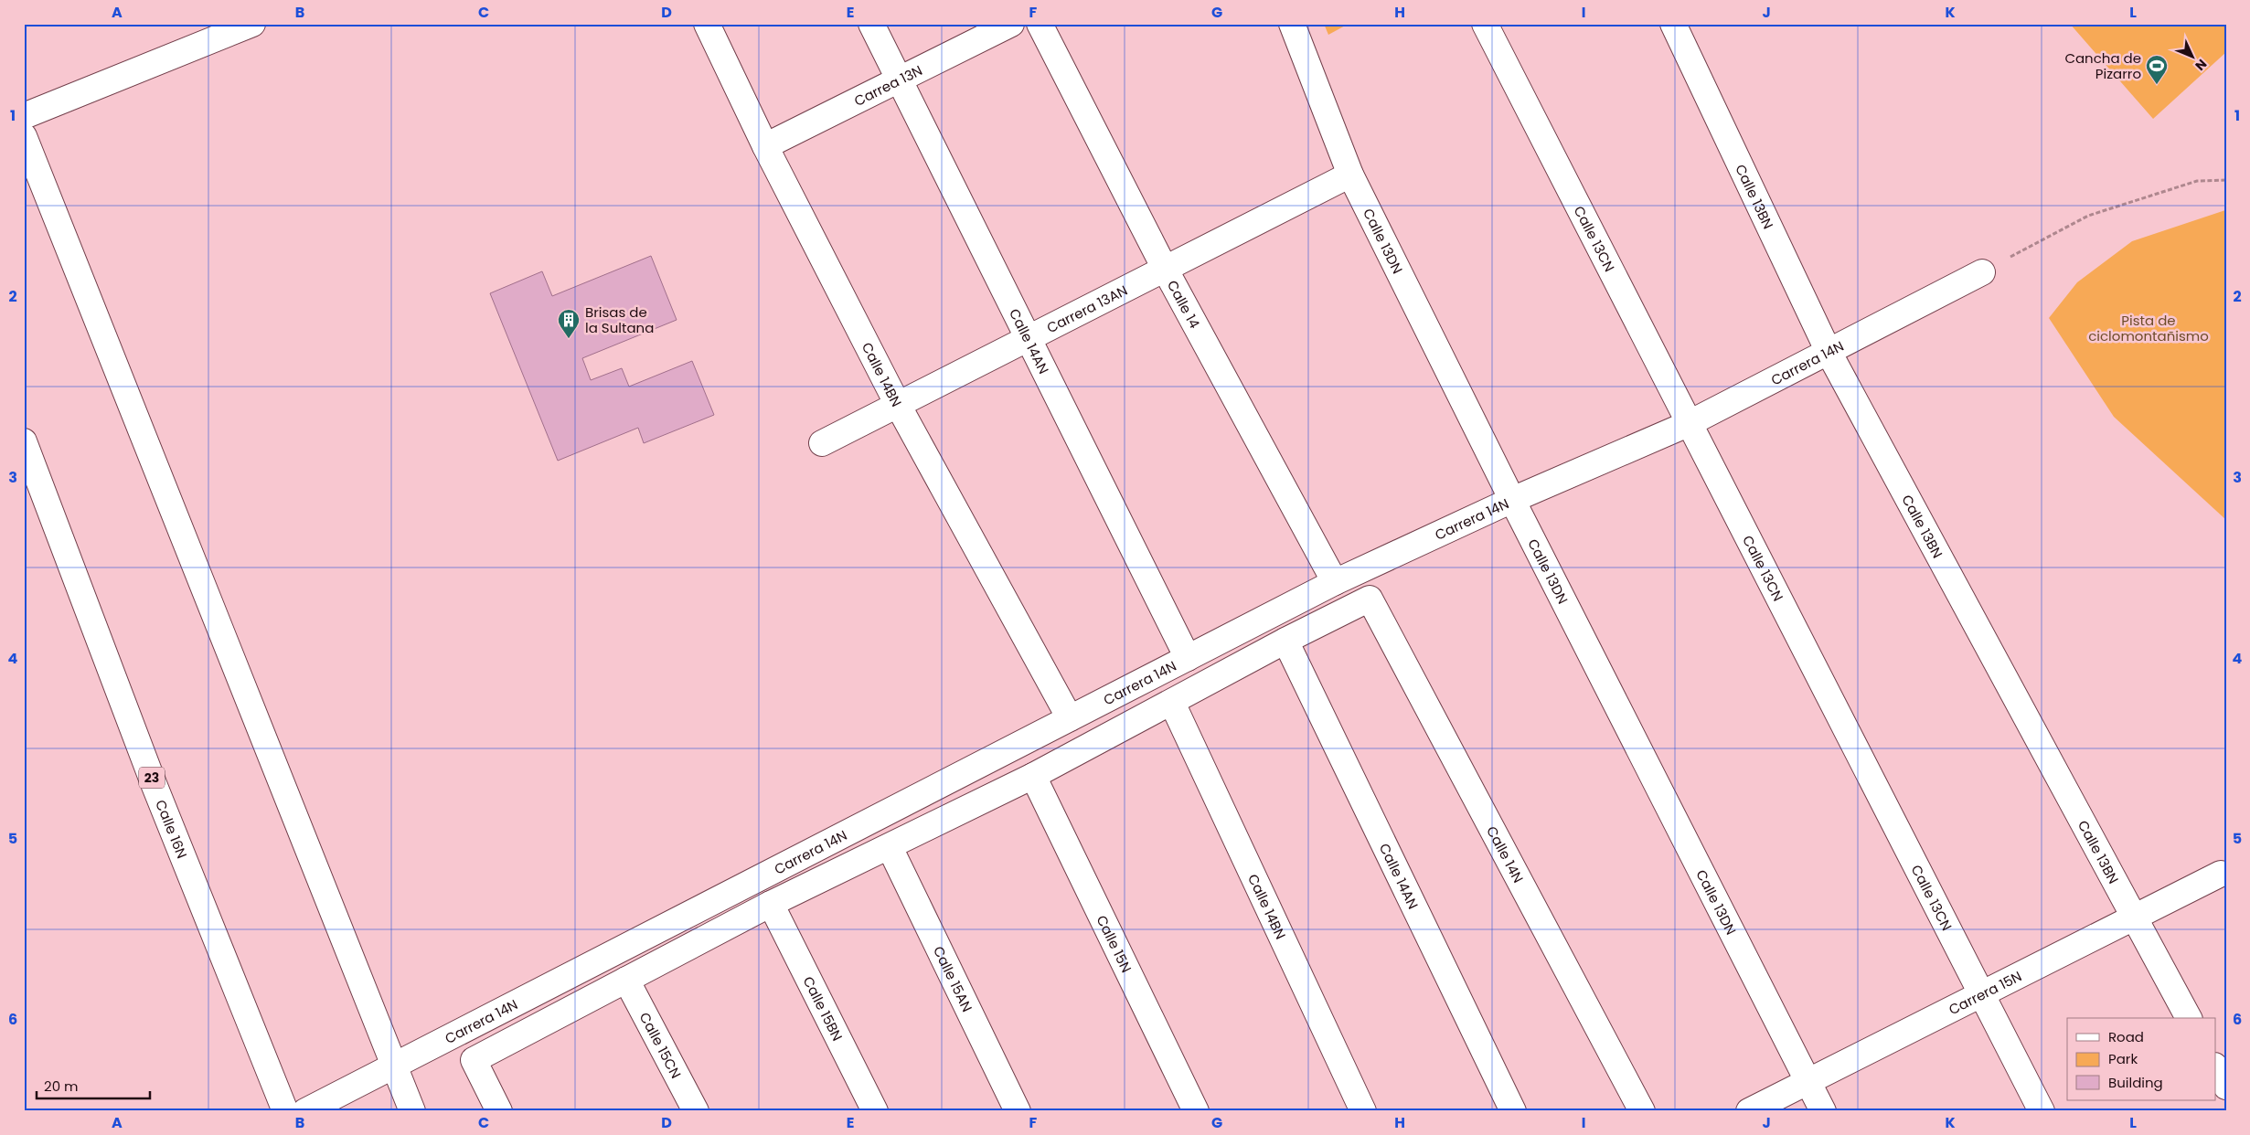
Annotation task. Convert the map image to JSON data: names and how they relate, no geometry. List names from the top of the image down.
{
  "streets": {
    "street": [
      "Carrea 13N",
      "Calle 13BN",
      "Calle 13CN",
      "Calle 13DN",
      "Calle 14",
      "Carrera 13AN",
      "Calle 14AN",
      "Carrera 14N",
      "Calle 14BN",
      "23",
      "Calle 16N",
      "Calle 14N",
      "Calle 15N",
      "Calle 15AN",
      "Carrera 15N",
      "Calle 15BN",
      "Calle 15CN"
    ]
  },
  "crossings": [
    ["Carrea 13N", "Calle 14AN"],
    ["Carrea 13N", "Calle 14BN"],
    ["Calle 13BN", "Carrera 14N"],
    ["Calle 13BN", "Carrera 15N"],
    ["Calle 13CN", "Carrera 14N"],
    ["Calle 13CN", "Carrera 15N"],
    ["Calle 13DN", "Carrera 13AN"],
    ["Calle 13DN", "Carrera 14N"],
    ["Calle 13DN", "Carrera 15N"],
    ["Calle 14", "Carrera 13AN"],
    ["Calle 14", "Carrera 14N"],
    ["Carrera 13AN", "Calle 14AN"],
    ["Carrera 13AN", "Calle 14BN"],
    ["Calle 14AN", "Carrera 14N"],
    ["Calle 14AN", "Calle 14N"],
    ["Carrera 14N", "Calle 14BN"]
  ],
  "parks": ["Pista de ciclomontañismo"],
  "places": {
    "sports": ["Cancha de Pizarro"],
    "building": ["Brisas de la Sultana"]
  },
  "legend": ["Road", "Park", "Building"],
  "scale_bar": "20 m",
  "north": "bottom right",
  "grid": {
    "columns": [
      "A",
      "B",
      "C",
      "D",
      "E",
      "F",
      "G",
      "H",
      "I",
      "J",
      "K",
      "L"
    ],
    "rows": [
      "1",
      "2",
      "3",
      "4",
      "5",
      "6"
    ]
  }
}
